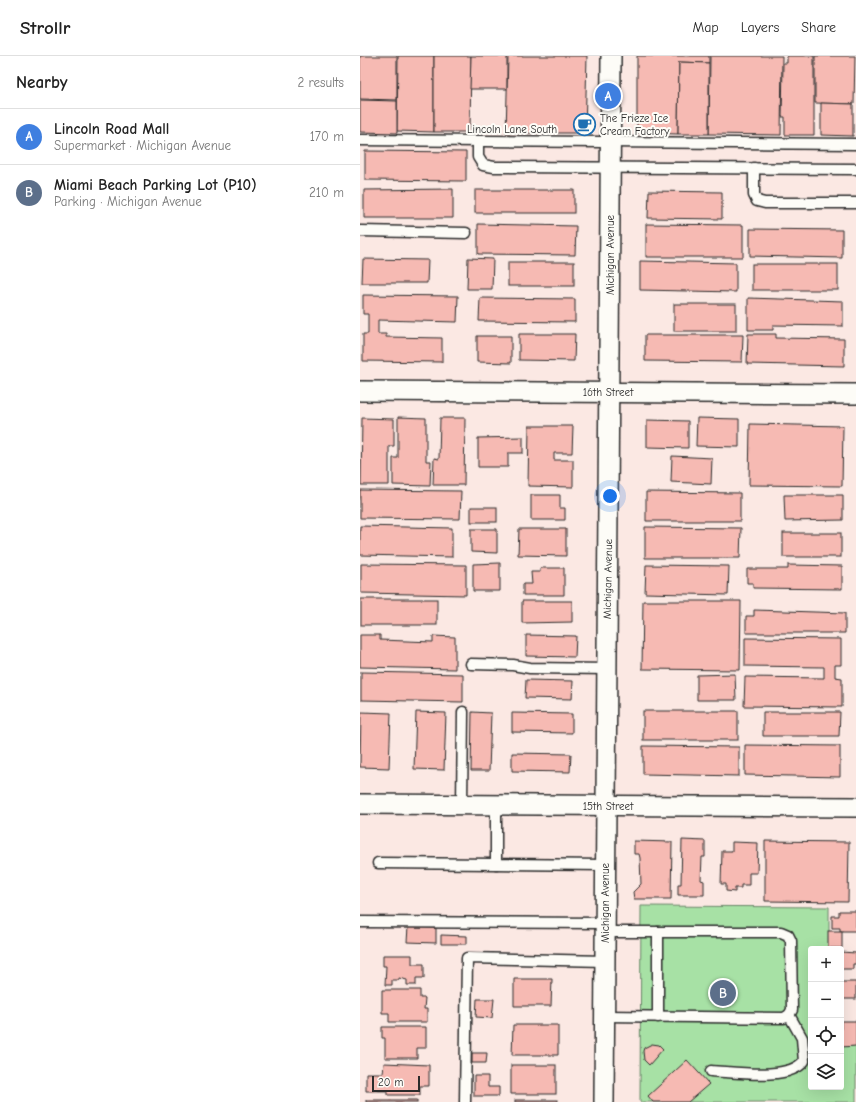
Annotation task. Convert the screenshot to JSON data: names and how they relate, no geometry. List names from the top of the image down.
{
  "streets": {
    "street": ["Michigan Avenue", "16th Street", "15th Street"],
    "lane": ["Lincoln Lane South"]
  },
  "crossings": [
    ["Lincoln Lane South", "Michigan Avenue"],
    ["Michigan Avenue", "16th Street"],
    ["Michigan Avenue", "15th Street"]
  ],
  "places": {
    "cafe": ["The Frieze Ice Cream Factory"]
  },
  "scale_bar": "20 m",
  "page": {
    "header": "Strollr",
    "nav": ["Map", "Layers", "Share"],
    "heading": ["Nearby", "2 results"],
    "pins": ["A", "B"],
    "list": [
      {
        "mark": "A",
        "name": "Lincoln Road Mall",
        "note": "Supermarket · Michigan Avenue",
        "value": "170 m"
      },
      {
        "mark": "B",
        "name": "Miami Beach Parking Lot (P10)",
        "note": "Parking · Michigan Avenue",
        "value": "210 m"
      }
    ],
    "map_buttons": ["+", "−"],
    "scale": "20 m"
  }
}
